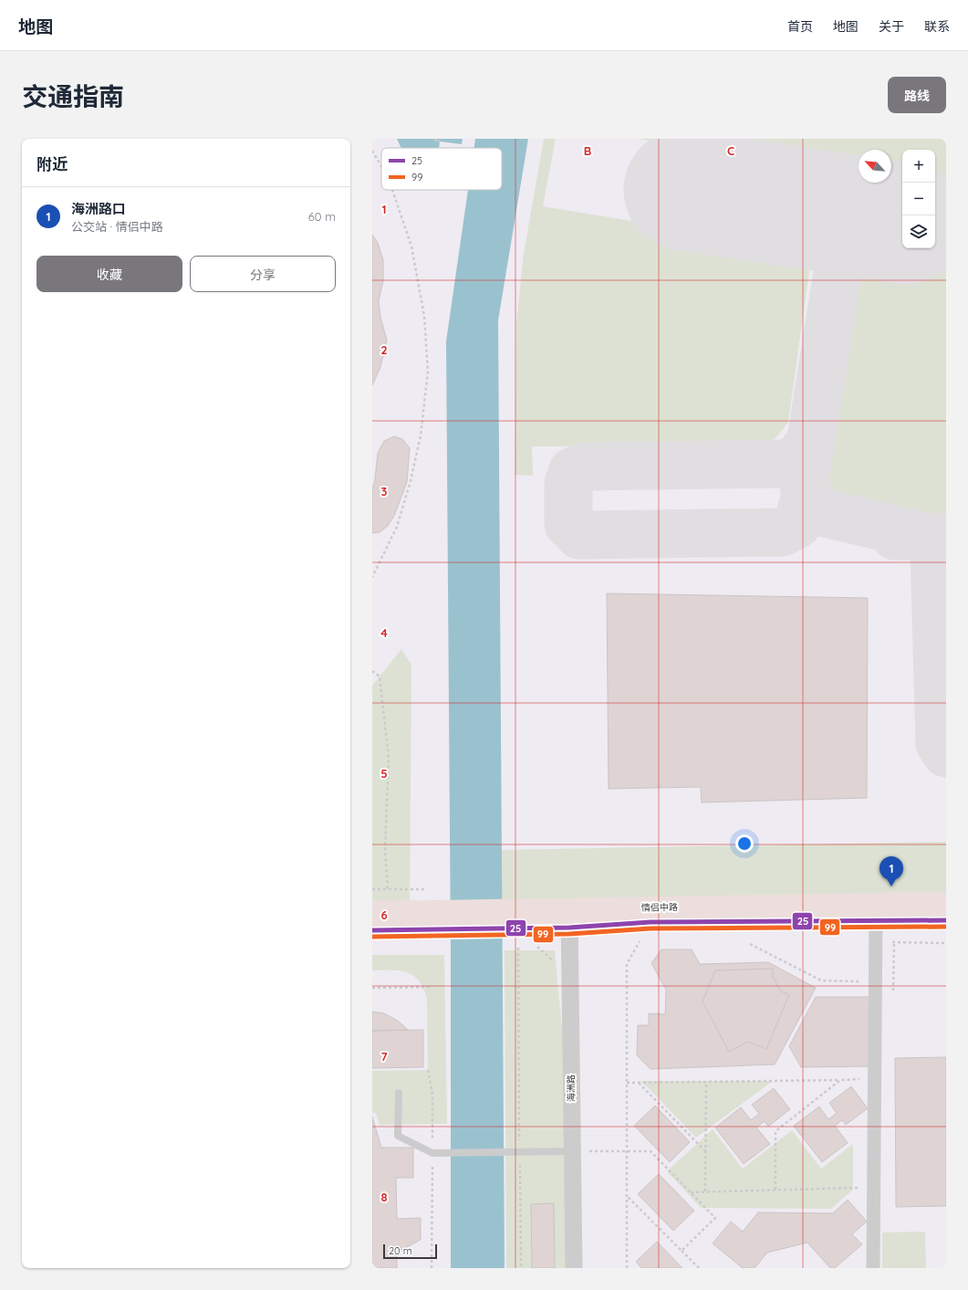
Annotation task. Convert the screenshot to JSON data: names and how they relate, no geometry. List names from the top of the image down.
{
  "streets": {
    "highway": ["情侣中路"],
    "street": ["海洲路"]
  },
  "crossings": [
    ["情侣中路", "海洲路"]
  ],
  "lines": ["transit line 25", "transit line 99"],
  "legend": ["25", "99"],
  "scale_bar": "20 m",
  "north": "top left",
  "page": {
    "header": "地图",
    "nav": [
      "首页",
      "地图",
      "关于",
      "联系"
    ],
    "title": "交通指南",
    "buttons": [
      "路线",
      ["收藏", "分享"]
    ],
    "heading": "附近",
    "map_buttons": ["+", "−"],
    "list": [
      {
        "mark": "1",
        "name": "海洲路口",
        "note": "公交站 · 情侣中路",
        "value": "60 m"
      }
    ],
    "pins": "1",
    "scale": "20 m"
  },
  "grid": {
    "columns": ["B", "C"],
    "rows": [
      "1",
      "2",
      "3",
      "4",
      "5",
      "6",
      "7",
      "8"
    ]
  }
}
